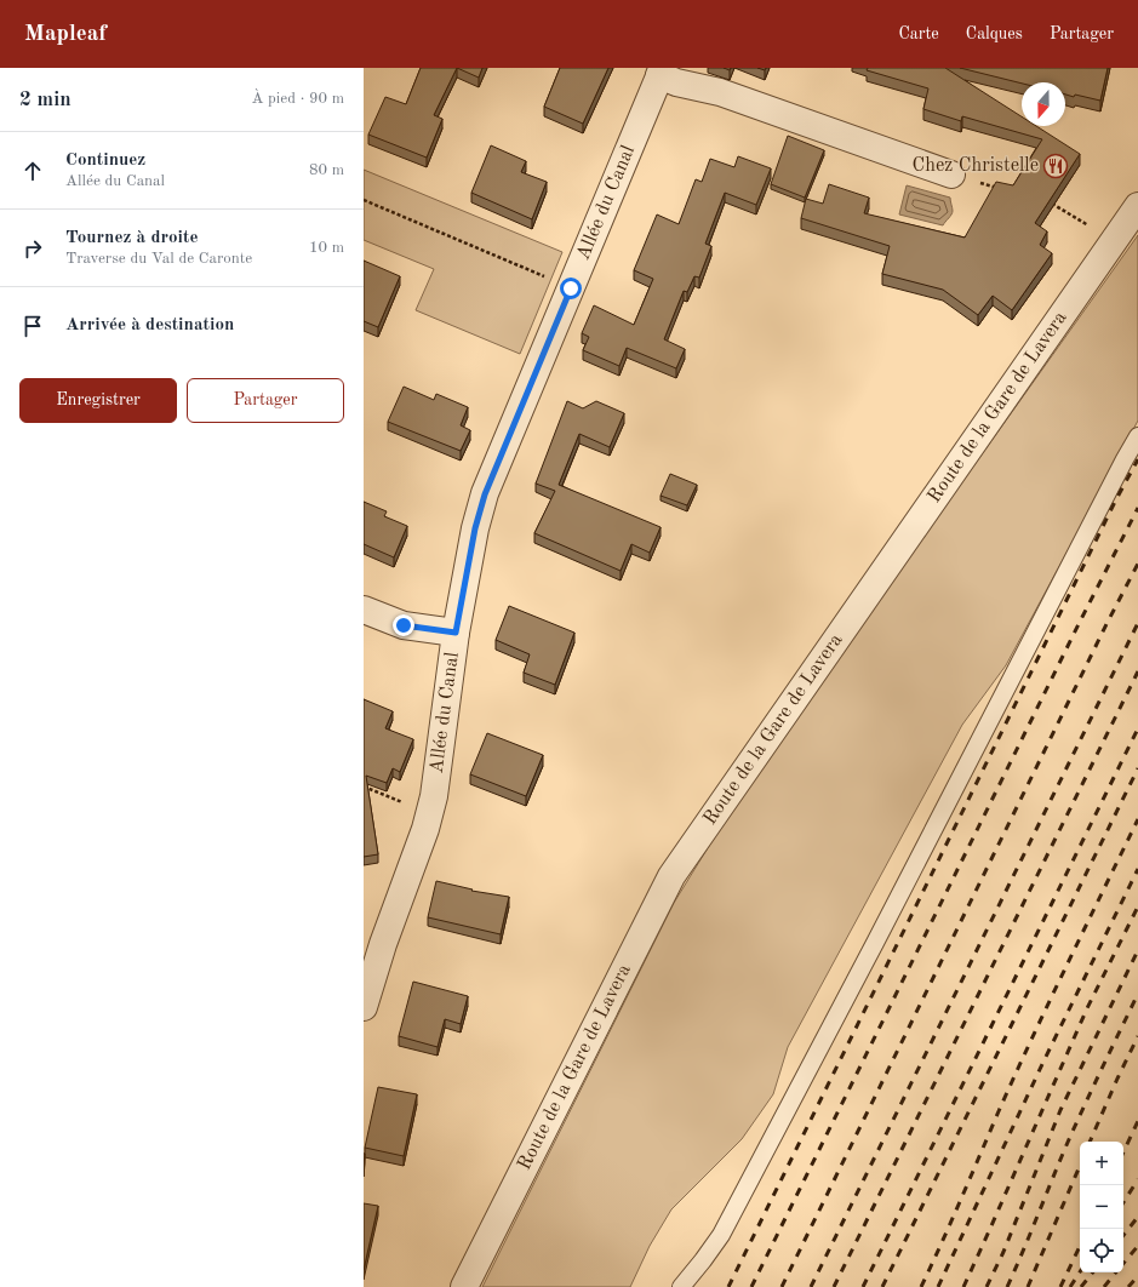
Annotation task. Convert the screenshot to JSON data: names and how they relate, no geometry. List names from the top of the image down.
{
  "streets": {
    "street": ["Allée du Canal", "Route de la Gare de Lavera"]
  },
  "places": {
    "restaurant": ["Chez Christelle"]
  },
  "north": "bottom",
  "page": {
    "header": "Mapleaf",
    "nav": ["Carte", "Calques", "Partager"],
    "heading": ["2 min", "À pied · 90 m"],
    "list": [
      ["Continuez", "Allée du Canal", "80 m"],
      ["Tournez à droite", "Traverse du Val de Caronte", "10 m"],
      "Arrivée à destination"
    ],
    "buttons": ["Enregistrer", "Partager"],
    "map_buttons": ["+", "−"]
  }
}
